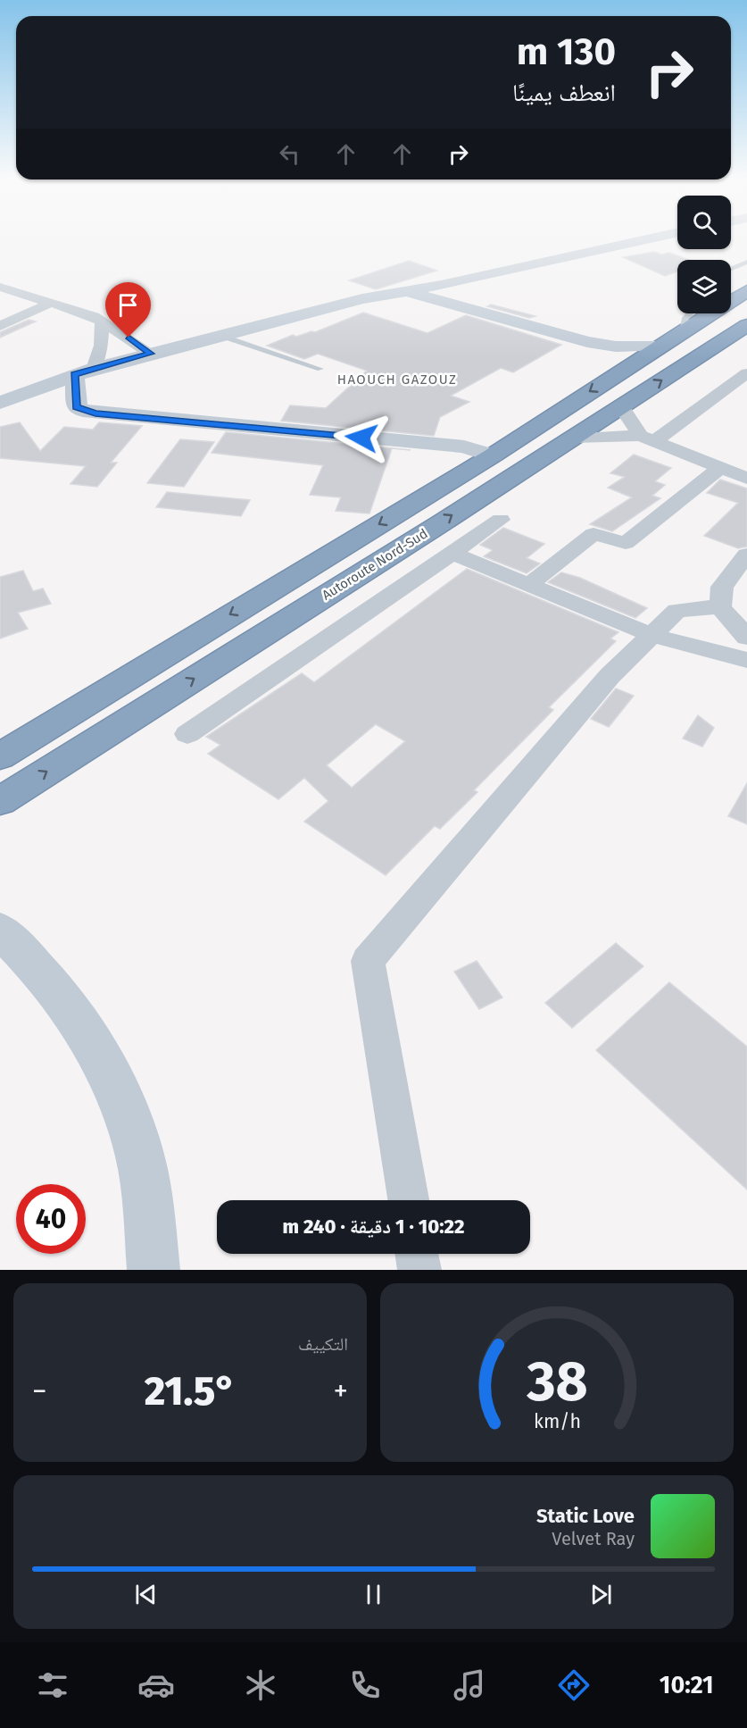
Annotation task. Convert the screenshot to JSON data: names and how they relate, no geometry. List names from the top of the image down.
{
  "streets": {
    "highway": ["Autoroute Nord-Sud"]
  },
  "districts": ["HAOUCH GAZOUZ"],
  "page": {
    "turn": ["130 m", "انعطف يمينًا"],
    "limit": "40",
    "trip": "10:22 · 1 دقيقة · 240 m",
    "tile": "التكييف",
    "heat": ["−", "21.5°", "+"],
    "song": ["Static Love", "Velvet Ray"],
    "tabs": "10:21",
    "gauge": ["38", "km/h"]
  }
}
